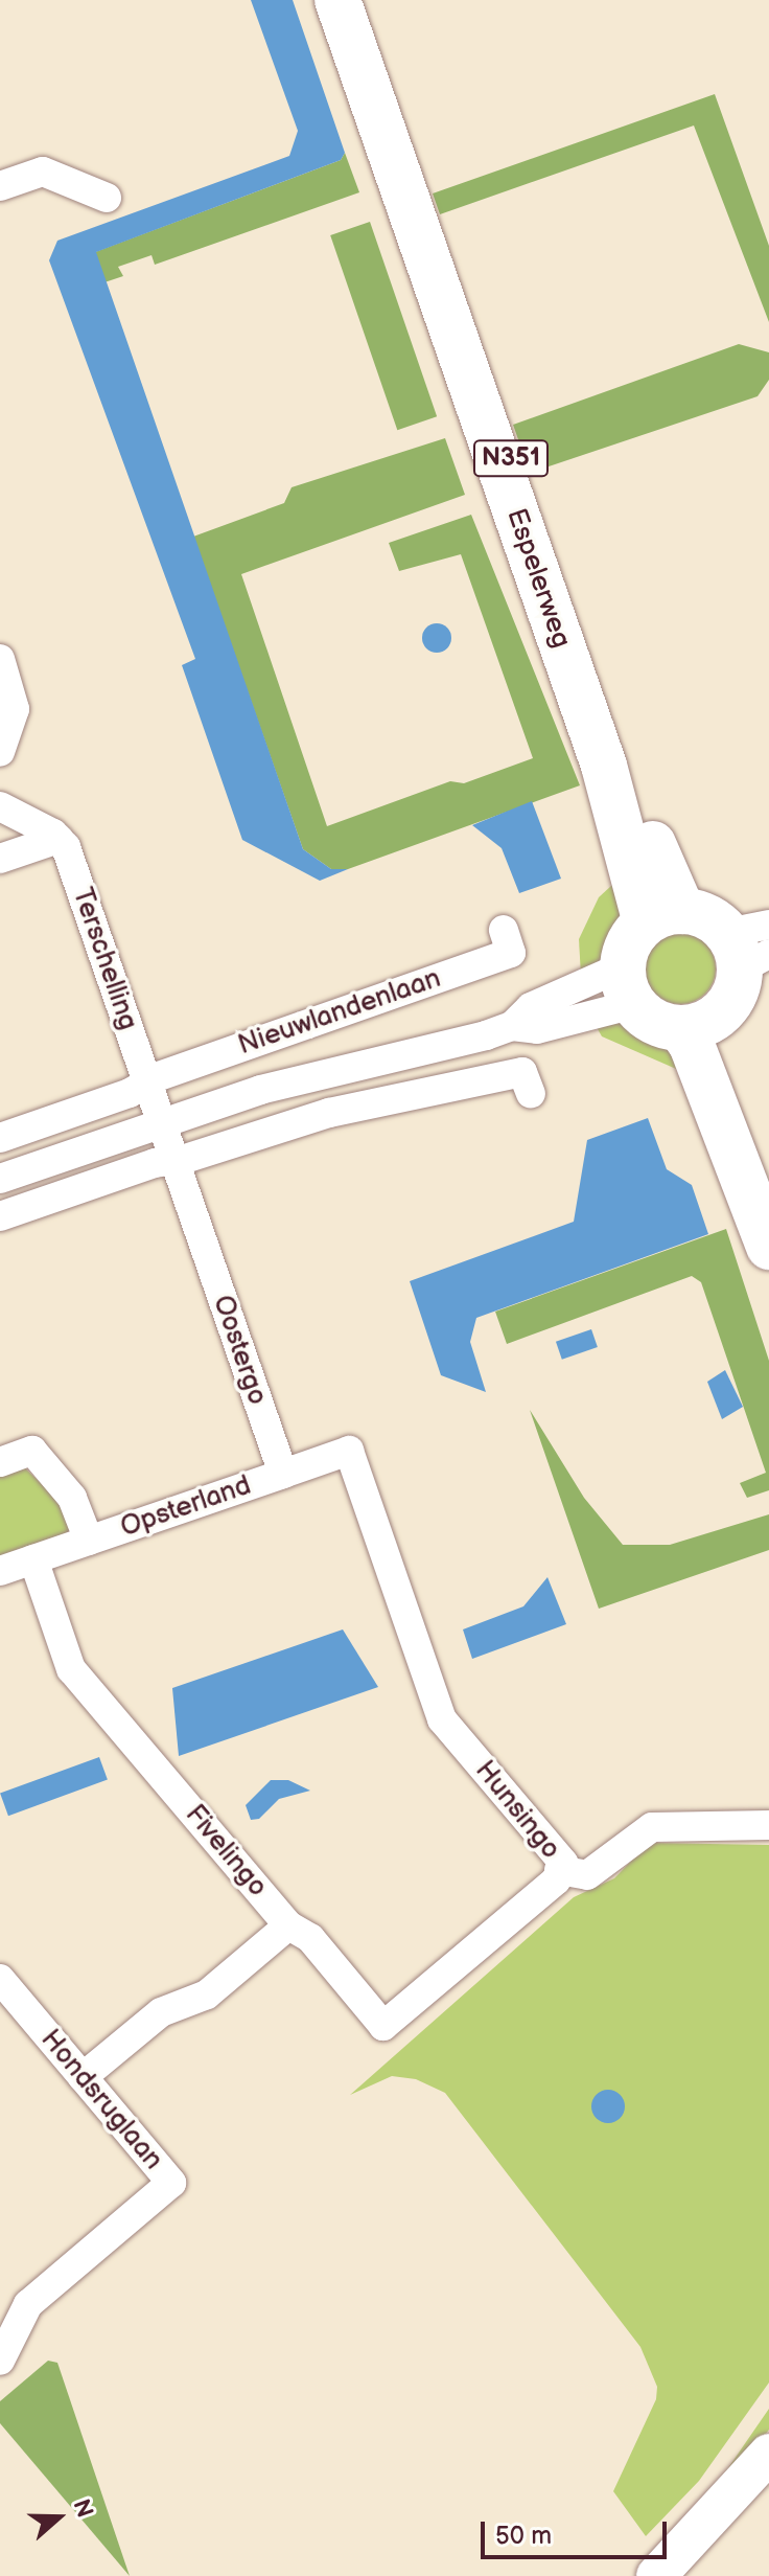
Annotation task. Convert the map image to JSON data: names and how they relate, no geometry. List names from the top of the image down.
{
  "streets": {
    "main road": ["N351", "Espelerweg"],
    "street": [
      "Terschelling",
      "Nieuwlandenlaan",
      "Oostergo",
      "Opsterland",
      "Hunsingo",
      "Fivelingo",
      "Hondsruglaan"
    ]
  },
  "crossings": [
    ["Espelerweg", "Nieuwlandenlaan"],
    ["Terschelling", "Nieuwlandenlaan"],
    ["Oostergo", "Opsterland"],
    ["Oostergo", "Hunsingo"],
    ["Opsterland", "Hunsingo"],
    ["Opsterland", "Fivelingo"],
    ["Hunsingo", "Fivelingo"]
  ],
  "scale_bar": "50 m",
  "north": "right"
}
